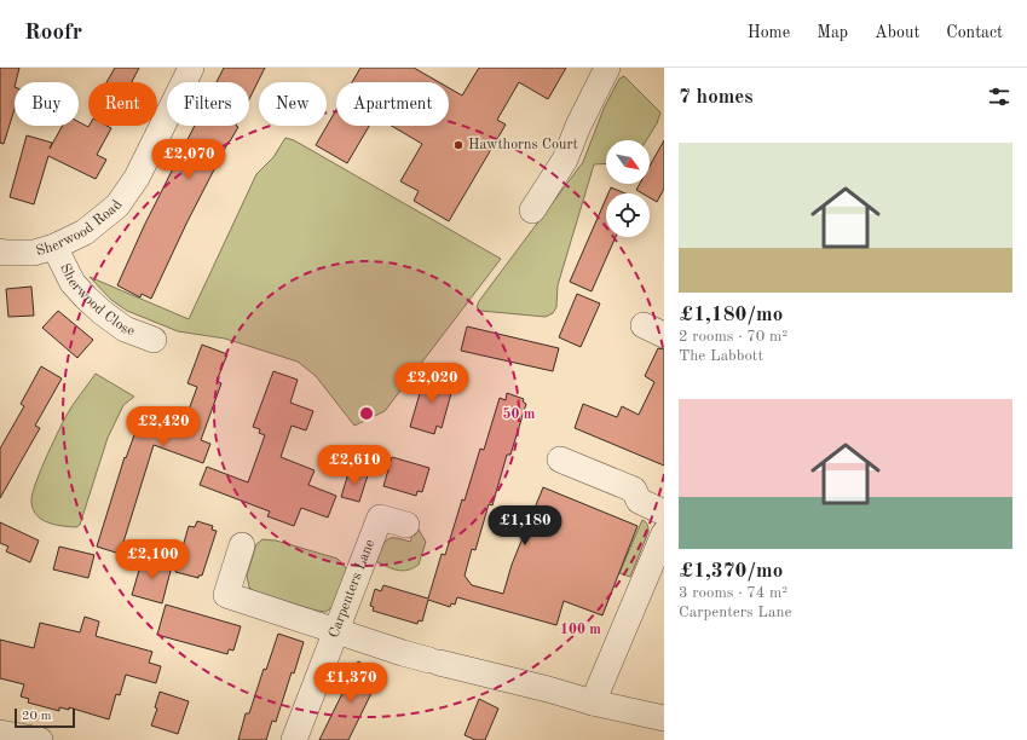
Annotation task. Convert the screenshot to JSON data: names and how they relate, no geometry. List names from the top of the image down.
{
  "streets": {
    "street": ["Sherwood Road", "Sherwood Close", "Carpenters Lane"]
  },
  "crossings": [
    ["Sherwood Road", "Sherwood Close"]
  ],
  "places": ["Hawthorns Court"],
  "scale_bar": "20 m",
  "north": "bottom right",
  "page": {
    "header": "Roofr",
    "nav": [
      "Home",
      "Map",
      "About",
      "Contact"
    ],
    "heading": "7 homes",
    "chip": [
      "Buy",
      "Rent",
      "Filters",
      "New",
      "Apartment"
    ],
    "list": [
      {
        "name": "£1,180/mo",
        "note": "2 rooms · 70 m² · The Labbott"
      },
      {
        "name": "£1,370/mo",
        "note": "3 rooms · 74 m² · Carpenters Lane"
      }
    ],
    "price": [
      "£2,070",
      "£2,020",
      "£2,420",
      "£2,610",
      "£1,180",
      "£2,100",
      "£1,370"
    ],
    "scale": "20 m"
  },
  "rings": ["50 m", "100 m"]
}
